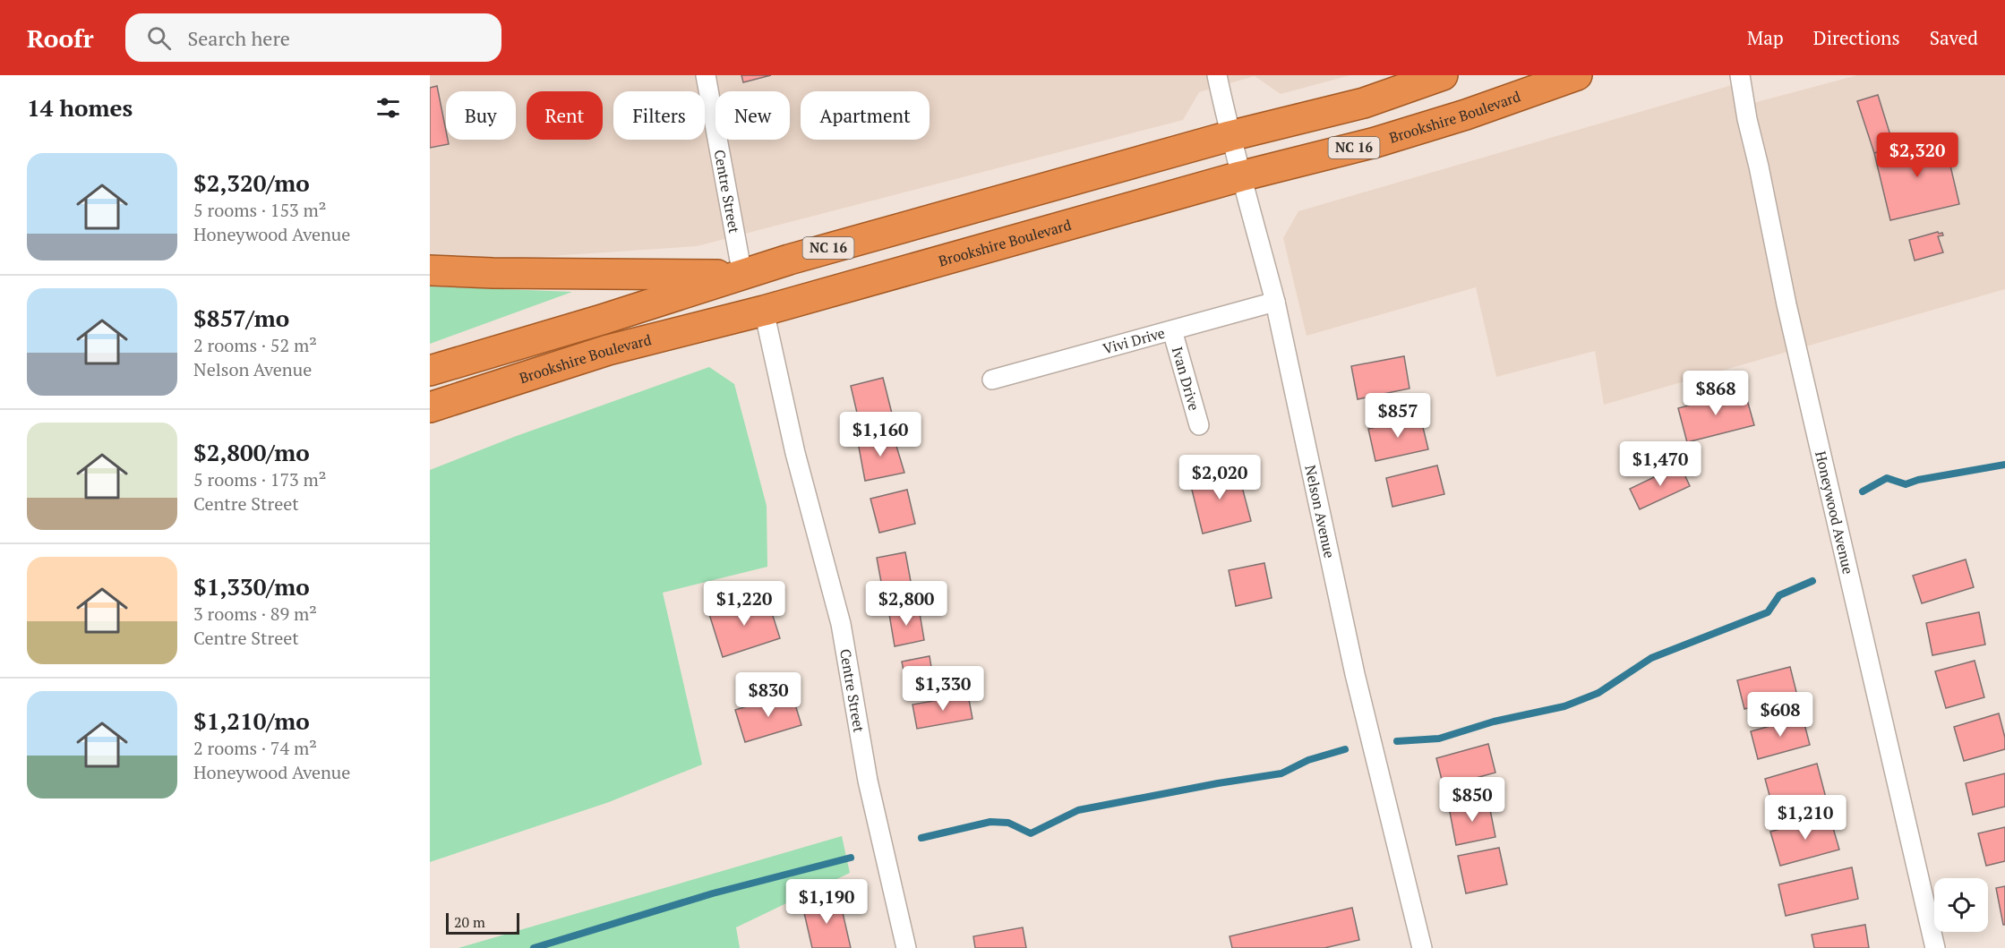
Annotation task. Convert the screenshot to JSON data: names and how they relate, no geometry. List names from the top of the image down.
{
  "streets": {
    "highway": ["Brookshire Boulevard", "NC 16"],
    "street": [
      "Centre Street",
      "Vivi Drive",
      "Ivan Drive",
      "Nelson Avenue",
      "Honeywood Avenue"
    ]
  },
  "crossings": [
    ["Brookshire Boulevard", "Centre Street"],
    ["Brookshire Boulevard", "Nelson Avenue"],
    ["NC 16", "Centre Street"],
    ["NC 16", "Nelson Avenue"],
    ["Vivi Drive", "Ivan Drive"],
    ["Vivi Drive", "Nelson Avenue"]
  ],
  "scale_bar": "20 m",
  "page": {
    "header": "Roofr",
    "search": "Search here",
    "nav": ["Map", "Directions", "Saved"],
    "heading": "14 homes",
    "chip": [
      "Buy",
      "Rent",
      "Filters",
      "New",
      "Apartment"
    ],
    "price": [
      "$2,320",
      "$868",
      "$857",
      "$1,160",
      "$1,470",
      "$2,020",
      "$1,220",
      "$2,800",
      "$1,330",
      "$830",
      "$608",
      "$850",
      "$1,210",
      "$1,190"
    ],
    "list": [
      {
        "name": "$2,320/mo",
        "note": "5 rooms · 153 m² · Honeywood Avenue"
      },
      {
        "name": "$857/mo",
        "note": "2 rooms · 52 m² · Nelson Avenue"
      },
      {
        "name": "$2,800/mo",
        "note": "5 rooms · 173 m² · Centre Street"
      },
      {
        "name": "$1,330/mo",
        "note": "3 rooms · 89 m² · Centre Street"
      },
      {
        "name": "$1,210/mo",
        "note": "2 rooms · 74 m² · Honeywood Avenue"
      }
    ],
    "scale": "20 m"
  }
}
